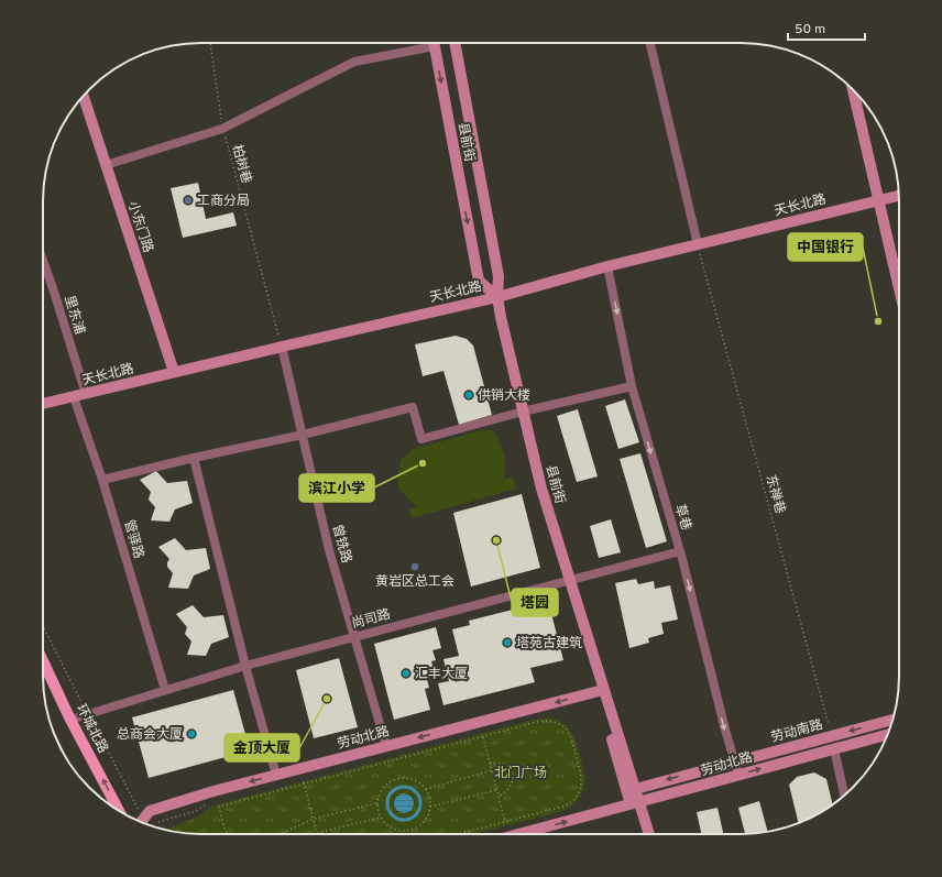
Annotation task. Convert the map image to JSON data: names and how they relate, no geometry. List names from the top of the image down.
{
  "streets": {
    "main road": ["环城北路"],
    "street": [
      "县前街",
      "天长北路",
      "小东门路",
      "里东浦",
      "草巷",
      "管驿路",
      "曾铣路",
      "尚司路",
      "劳动南路",
      "劳动北路"
    ],
    "path": ["柏树巷", "东禅巷"]
  },
  "crossings": [
    ["县前街", "天长北路"],
    ["县前街", "尚司路"],
    ["县前街", "劳动南路"],
    ["县前街", "劳动北路"],
    ["柏树巷", "天长北路"],
    ["柏树巷", "曾铣路"],
    ["天长北路", "小东门路"],
    ["天长北路", "里东浦"],
    ["天长北路", "东禅巷"],
    ["天长北路", "草巷"],
    ["天长北路", "管驿路"],
    ["天长北路", "曾铣路"],
    ["东禅巷", "劳动南路"],
    ["草巷", "尚司路"],
    ["草巷", "劳动南路"],
    ["草巷", "劳动北路"],
    ["管驿路", "尚司路"],
    ["曾铣路", "尚司路"],
    ["曾铣路", "劳动北路"],
    ["尚司路", "环城北路"]
  ],
  "one_way": ["草巷", "环城北路", "劳动南路"],
  "parks": ["北门广场"],
  "places": [
    "工商分局",
    "中国银行",
    "供销大楼",
    "滨江小学",
    "塔园",
    "黄岩区总工会",
    "塔苑古建筑",
    "汇丰大厦",
    "金顶大厦",
    "总商会大厦"
  ],
  "scale_bar": "50 m"
}
